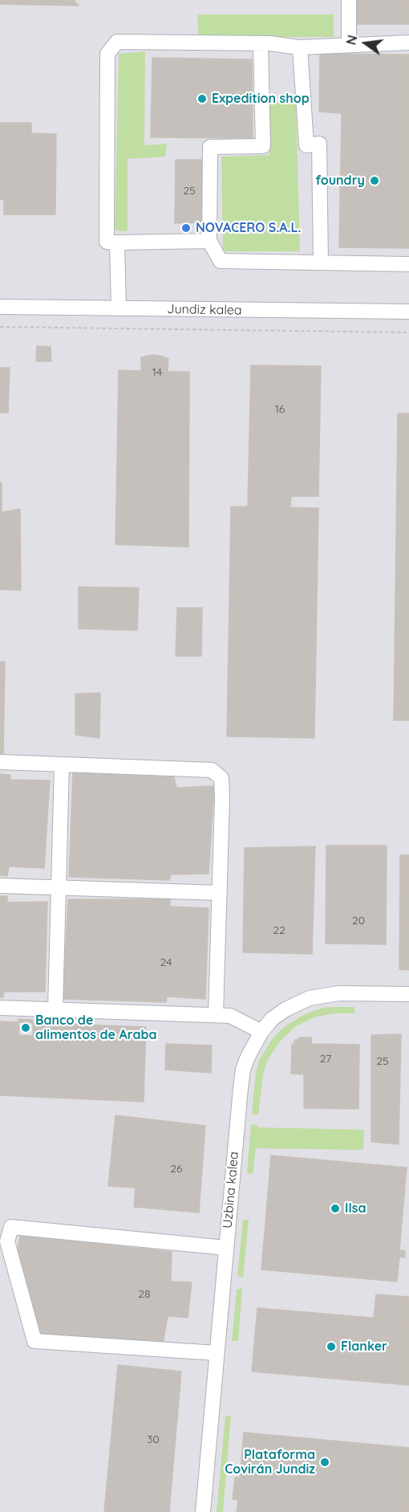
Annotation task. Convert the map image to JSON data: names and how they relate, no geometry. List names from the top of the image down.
{
  "streets": {
    "street": ["Jundiz kalea", "Uzbina kalea"]
  },
  "places": [
    "Expedition shop",
    "foundry",
    "NOVACERO S.A.L.",
    "Banco de alimentos de Araba",
    "Ilsa",
    "Flanker",
    "Plataforma Covirán Jundiz"
  ],
  "house_numbers": [
    "25",
    "14",
    "16",
    "20",
    "22",
    "24",
    "27",
    "25",
    "26",
    "28",
    "30"
  ],
  "north": "left"
}
